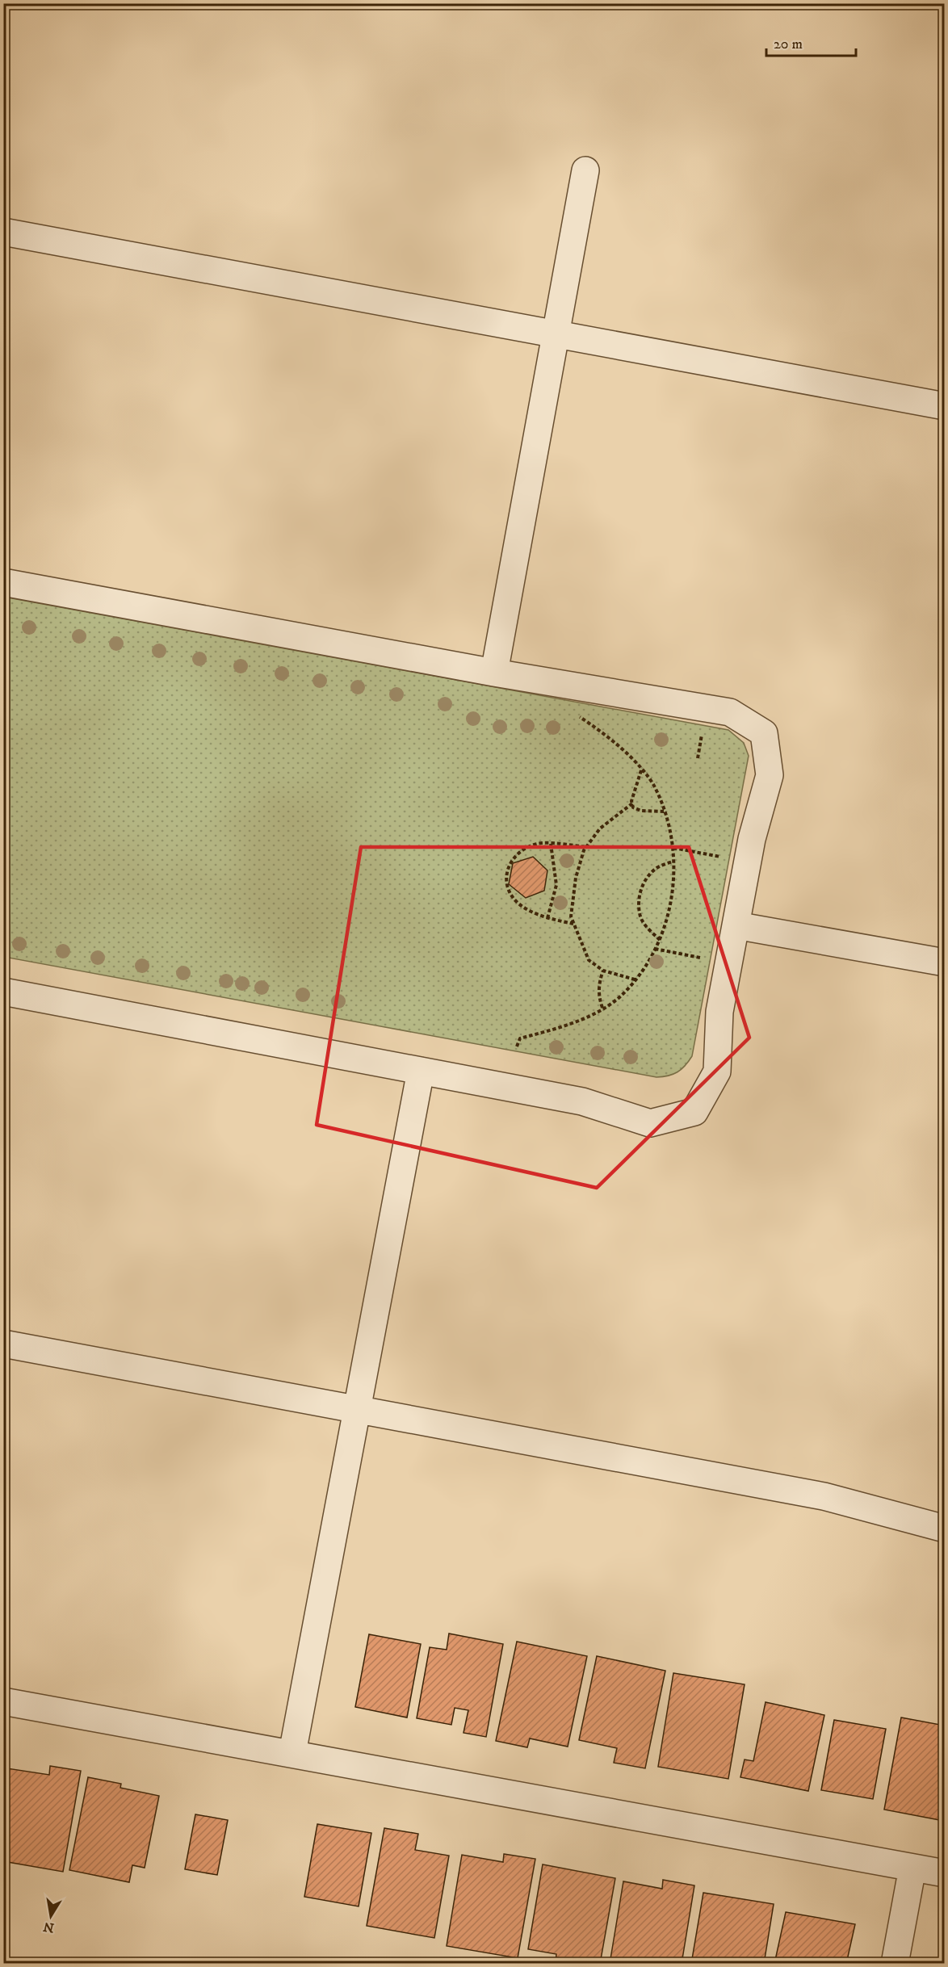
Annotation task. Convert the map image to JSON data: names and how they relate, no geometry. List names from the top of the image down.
{
  "scale_bar": "20 m",
  "north": "bottom"
}
